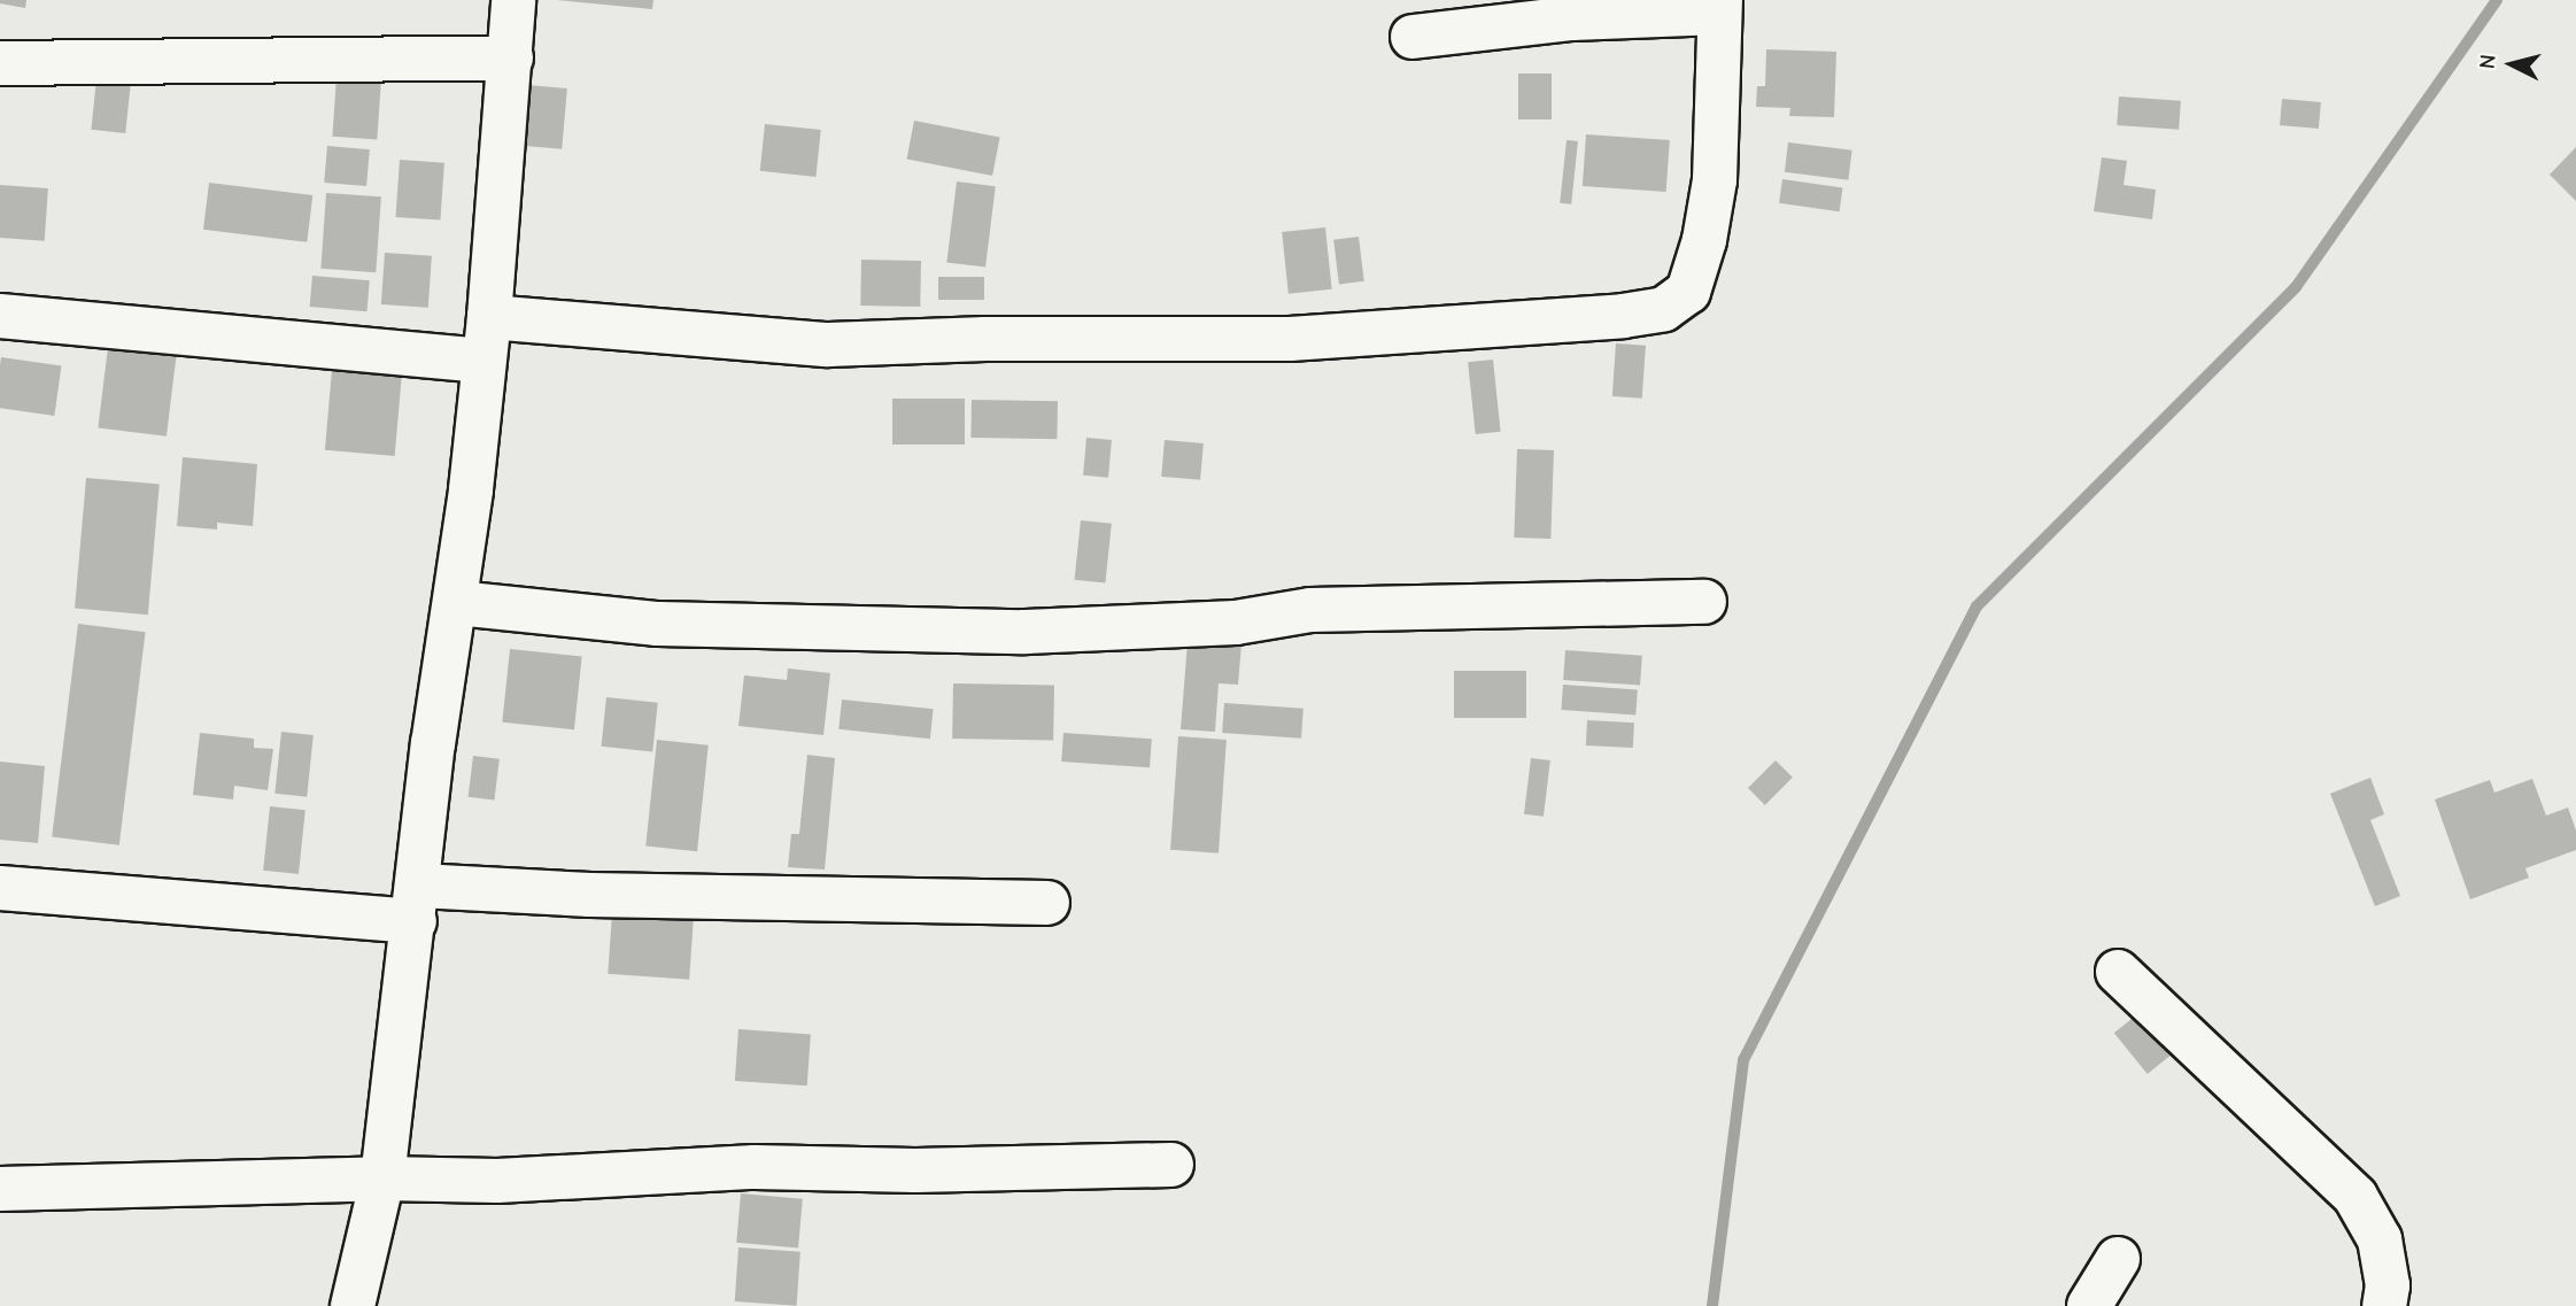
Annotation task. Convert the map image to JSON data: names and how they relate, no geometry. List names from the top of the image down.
{
  "north": "left"
}
